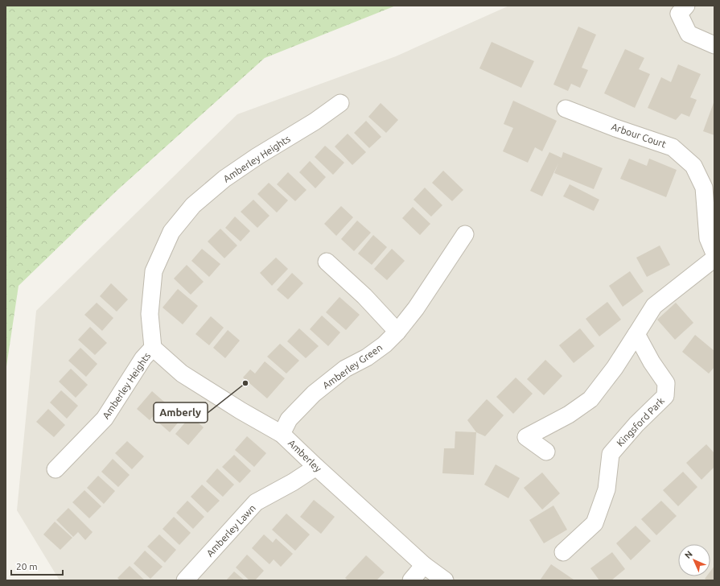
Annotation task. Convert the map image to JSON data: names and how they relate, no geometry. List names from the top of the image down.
{
  "streets": {
    "street": [
      "Arbour Court",
      "Amberley Heights",
      "Amberley Green",
      "Kingsford Park",
      "Amberley",
      "Amberley Lawn"
    ]
  },
  "crossings": [
    ["Amberley Heights", "Amberley"],
    ["Amberley Green", "Amberley"],
    ["Amberley", "Amberley Lawn"]
  ],
  "places": ["Amberly"],
  "scale_bar": "20 m",
  "north": "top left"
}
